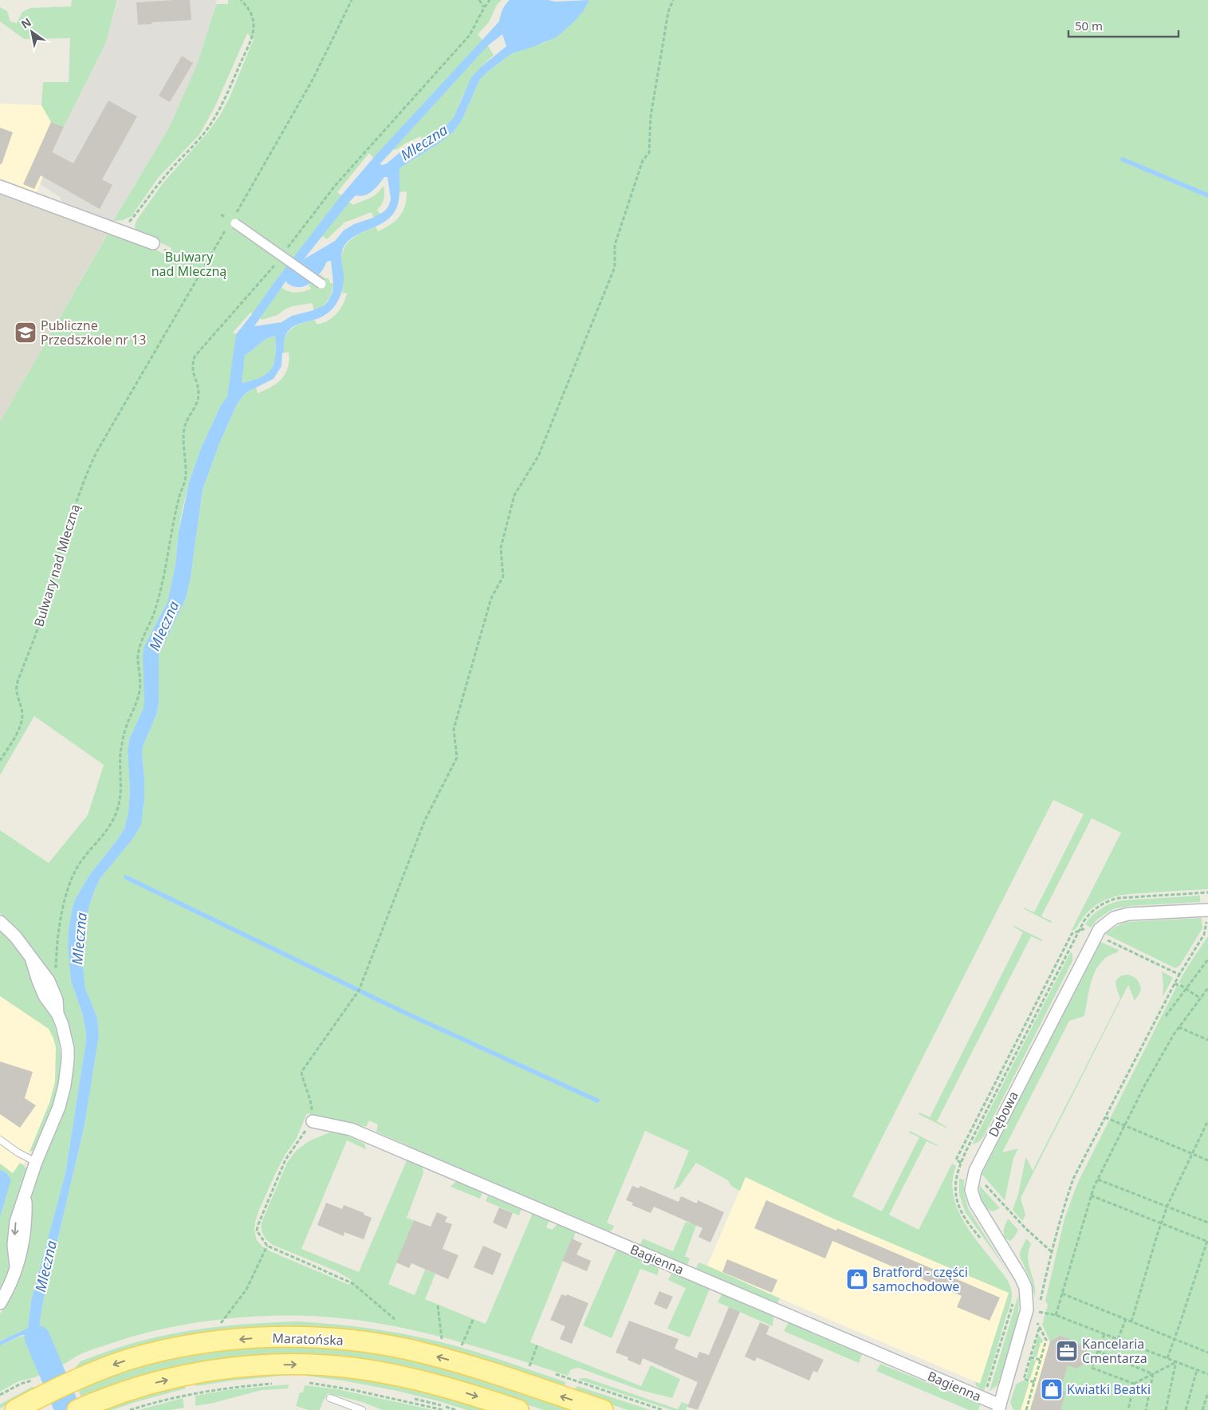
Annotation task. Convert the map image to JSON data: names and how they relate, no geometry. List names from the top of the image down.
{
  "streets": {
    "main road": ["Maratońska"],
    "street": ["Dębowa", "Bagienna"],
    "path": ["Bulwary nad Mleczną"]
  },
  "crossings": [
    ["Dębowa", "Bagienna"]
  ],
  "water": ["Mleczna"],
  "parks": ["Bulwary nad Mleczną"],
  "places": {
    "school or university": ["Publiczne Przedszkole nr 13"],
    "shop": ["Bratford - części samochodowe", "Kwiatki Beatki"],
    "office": ["Kancelaria Cmentarza"]
  },
  "scale_bar": "50 m",
  "north": "top left"
}
